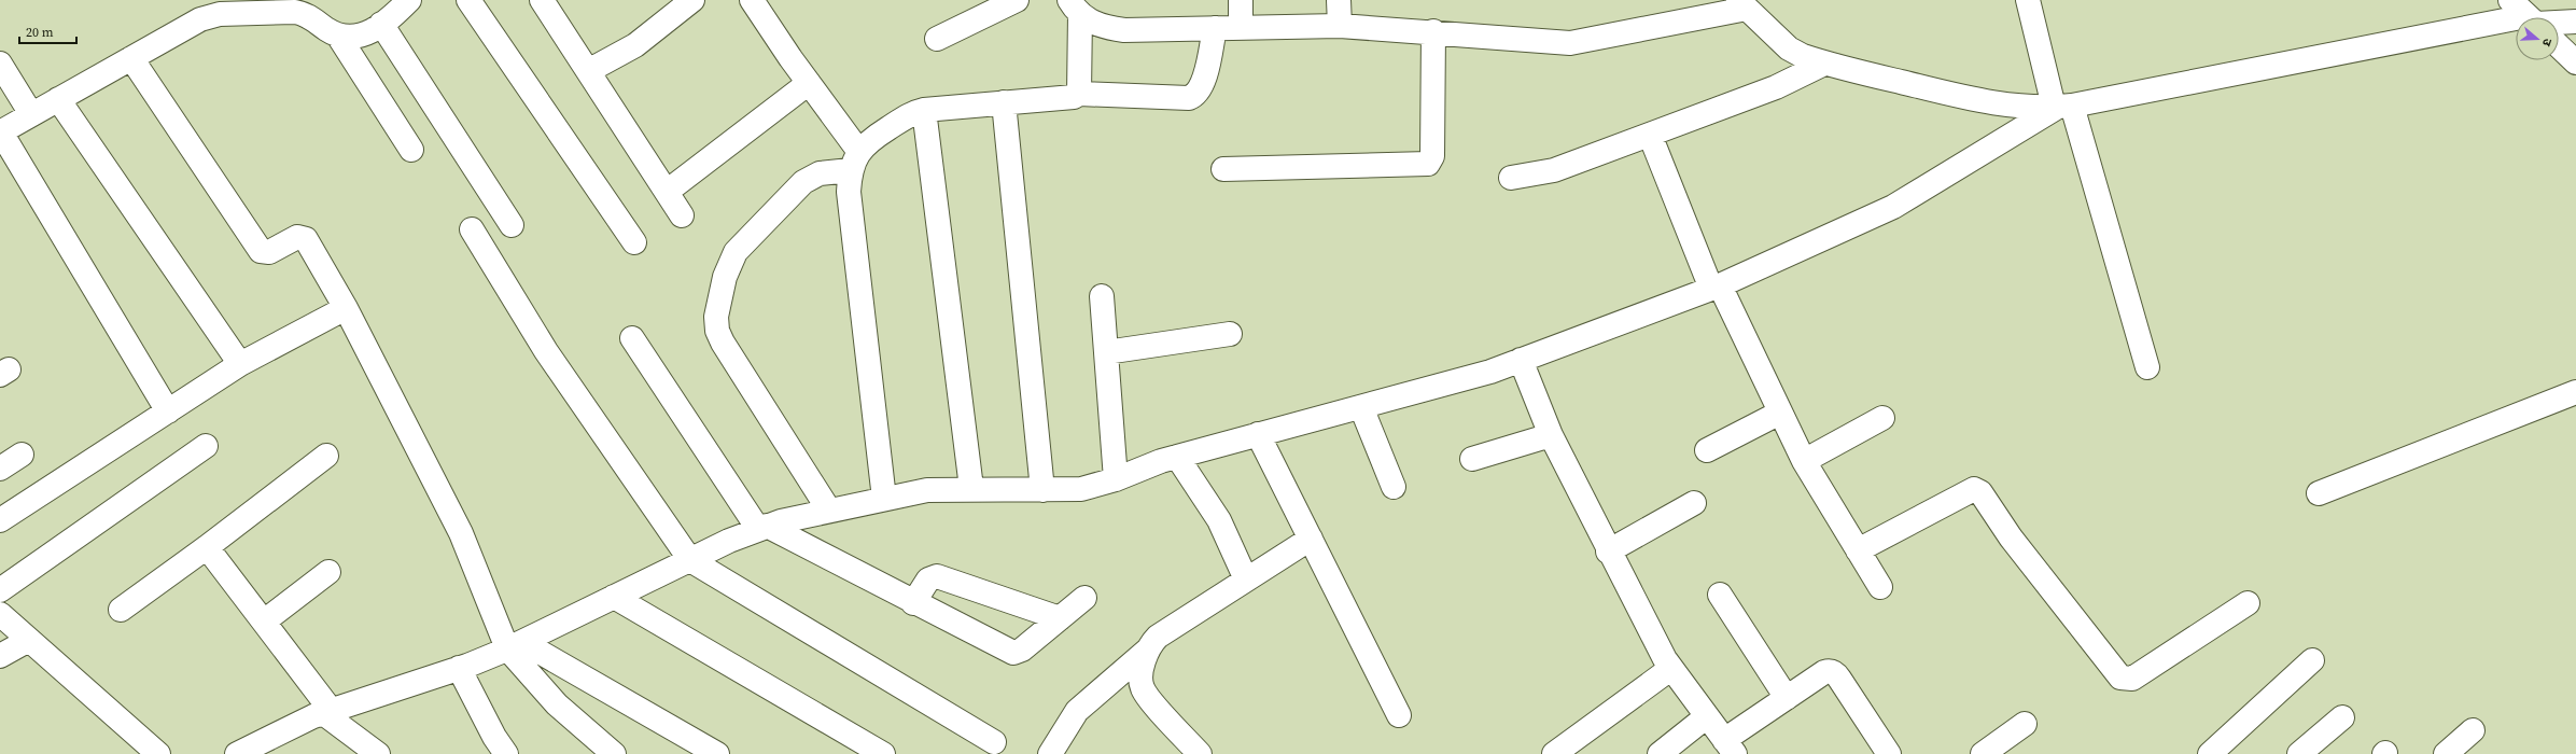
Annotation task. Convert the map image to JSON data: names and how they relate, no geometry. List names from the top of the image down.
{
  "scale_bar": "20 m",
  "north": "right"
}
